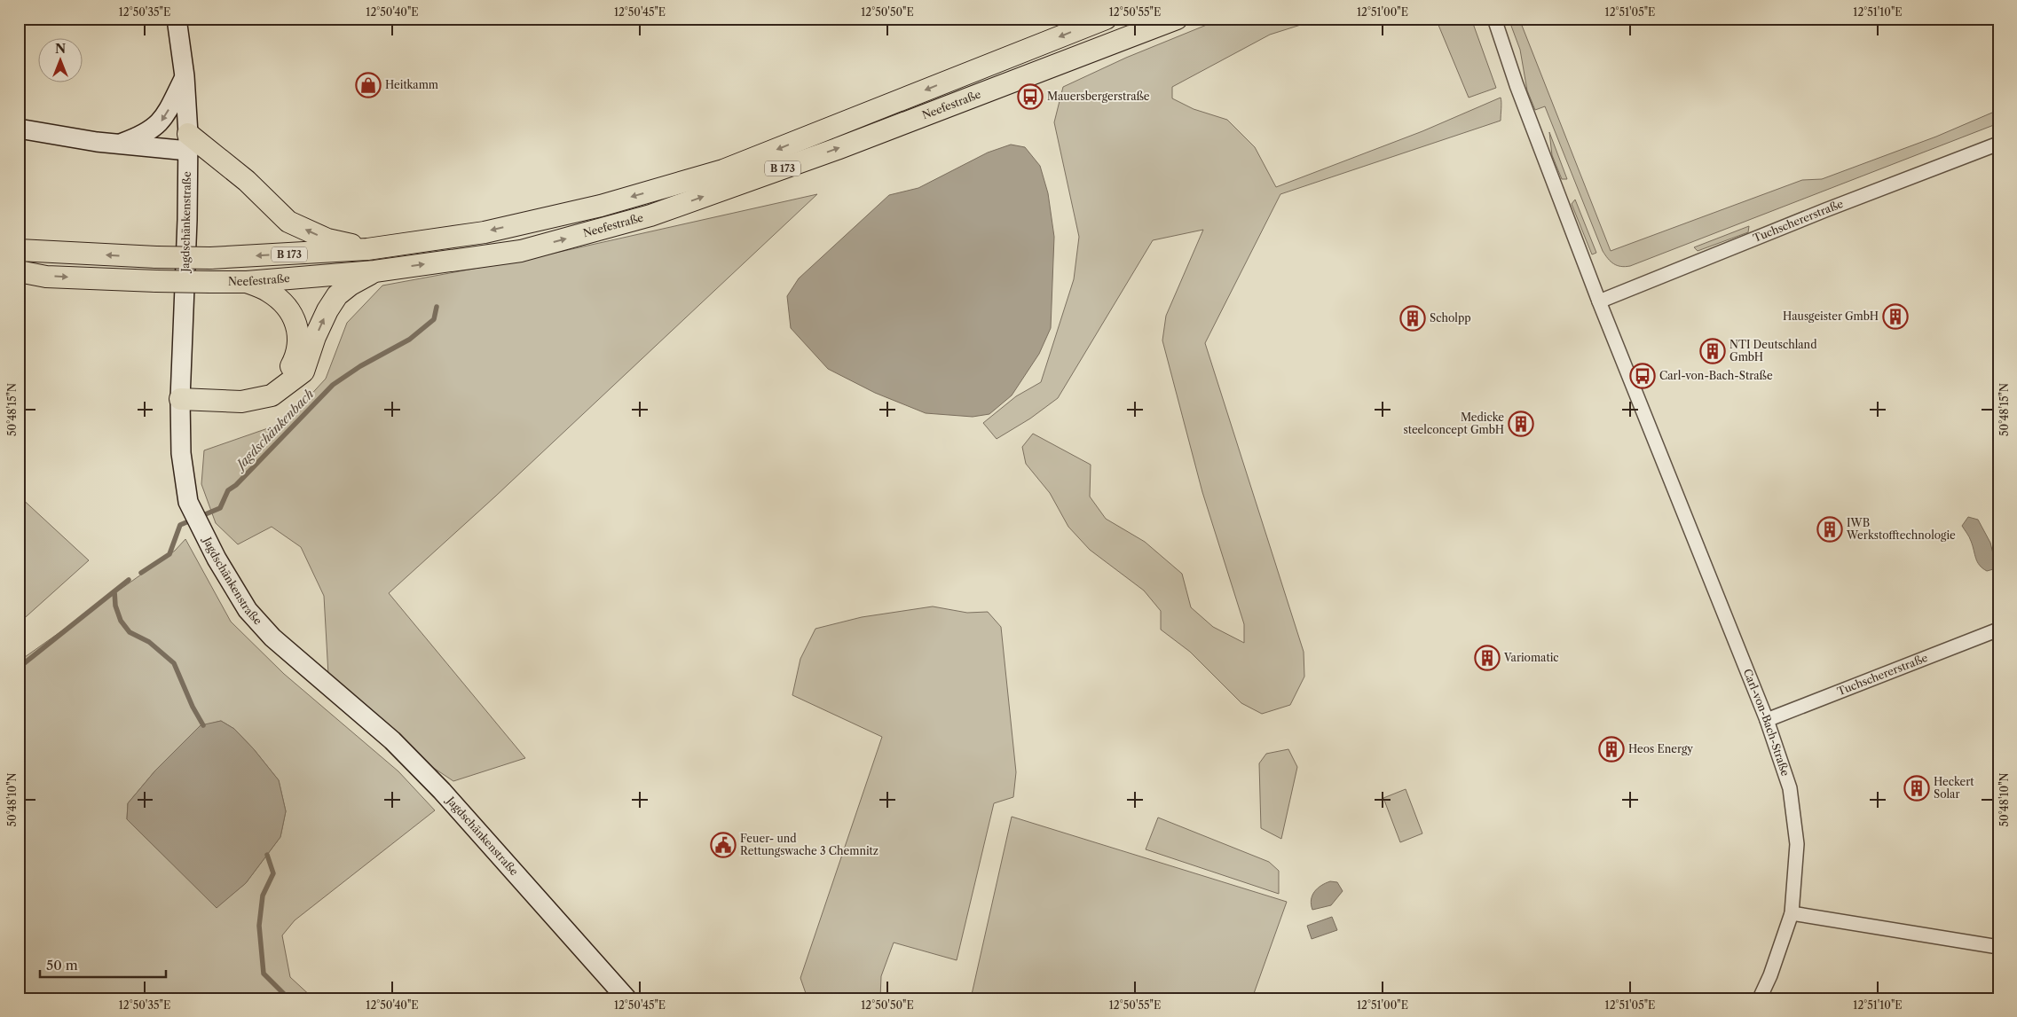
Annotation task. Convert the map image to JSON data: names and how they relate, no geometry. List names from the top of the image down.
{
  "streets": {
    "main road": ["Neefestraße", "B 173", "Jagdschänkenstraße"],
    "street": ["Tuchschererstraße", "Carl-von-Bach-Straße"]
  },
  "crossings": [
    ["Tuchschererstraße", "Carl-von-Bach-Straße"]
  ],
  "water": ["Jagdschänkenbach"],
  "places": {
    "shop": ["Heitkamm"],
    "bus stop": ["Mauersbergerstraße", "Carl-von-Bach-Straße"],
    "building": [
      "Hausgeister GmbH",
      "Scholpp",
      "NTI Deutschland GmbH",
      "Medicke steelconcept GmbH",
      "IWB Werkstofftechnologie",
      "Variomatic",
      "Heos Energy",
      "Heckert Solar"
    ],
    "public building": ["Feuer- und Rettungswache 3 Chemnitz"]
  },
  "scale_bar": "50 m",
  "north": "top",
  "coordinates": [
    "12°50'35\"E",
    "12°50'40\"E",
    "12°50'45\"E",
    "12°50'50\"E",
    "12°50'55\"E",
    "12°51'00\"E",
    "12°51'05\"E",
    "12°51'10\"E",
    "50°48'15\"N",
    "50°48'10\"N"
  ]
}
